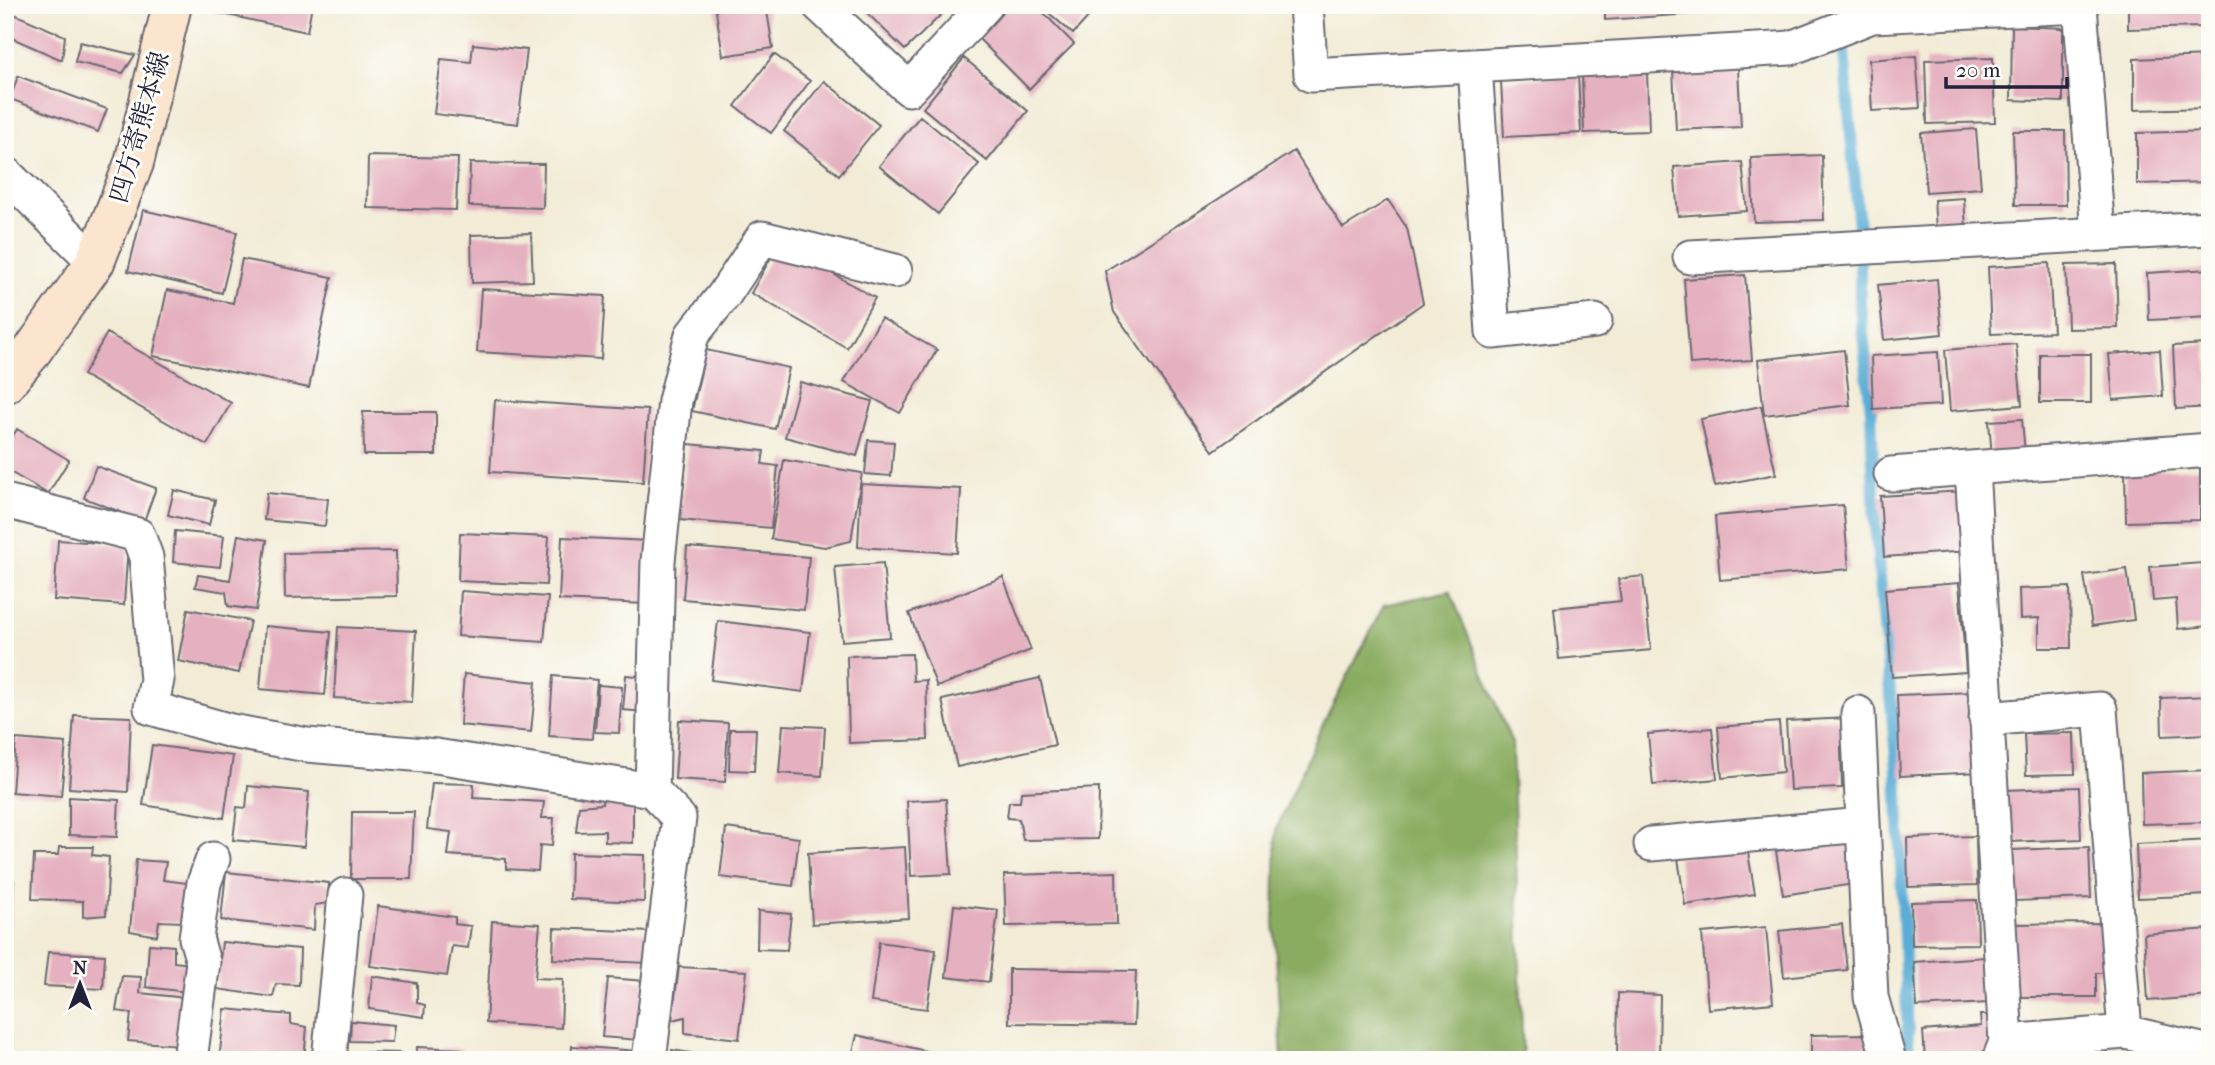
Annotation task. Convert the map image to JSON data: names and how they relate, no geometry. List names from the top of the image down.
{
  "streets": {
    "main road": ["四方寄熊本線"]
  },
  "scale_bar": "20 m",
  "north": "top"
}
